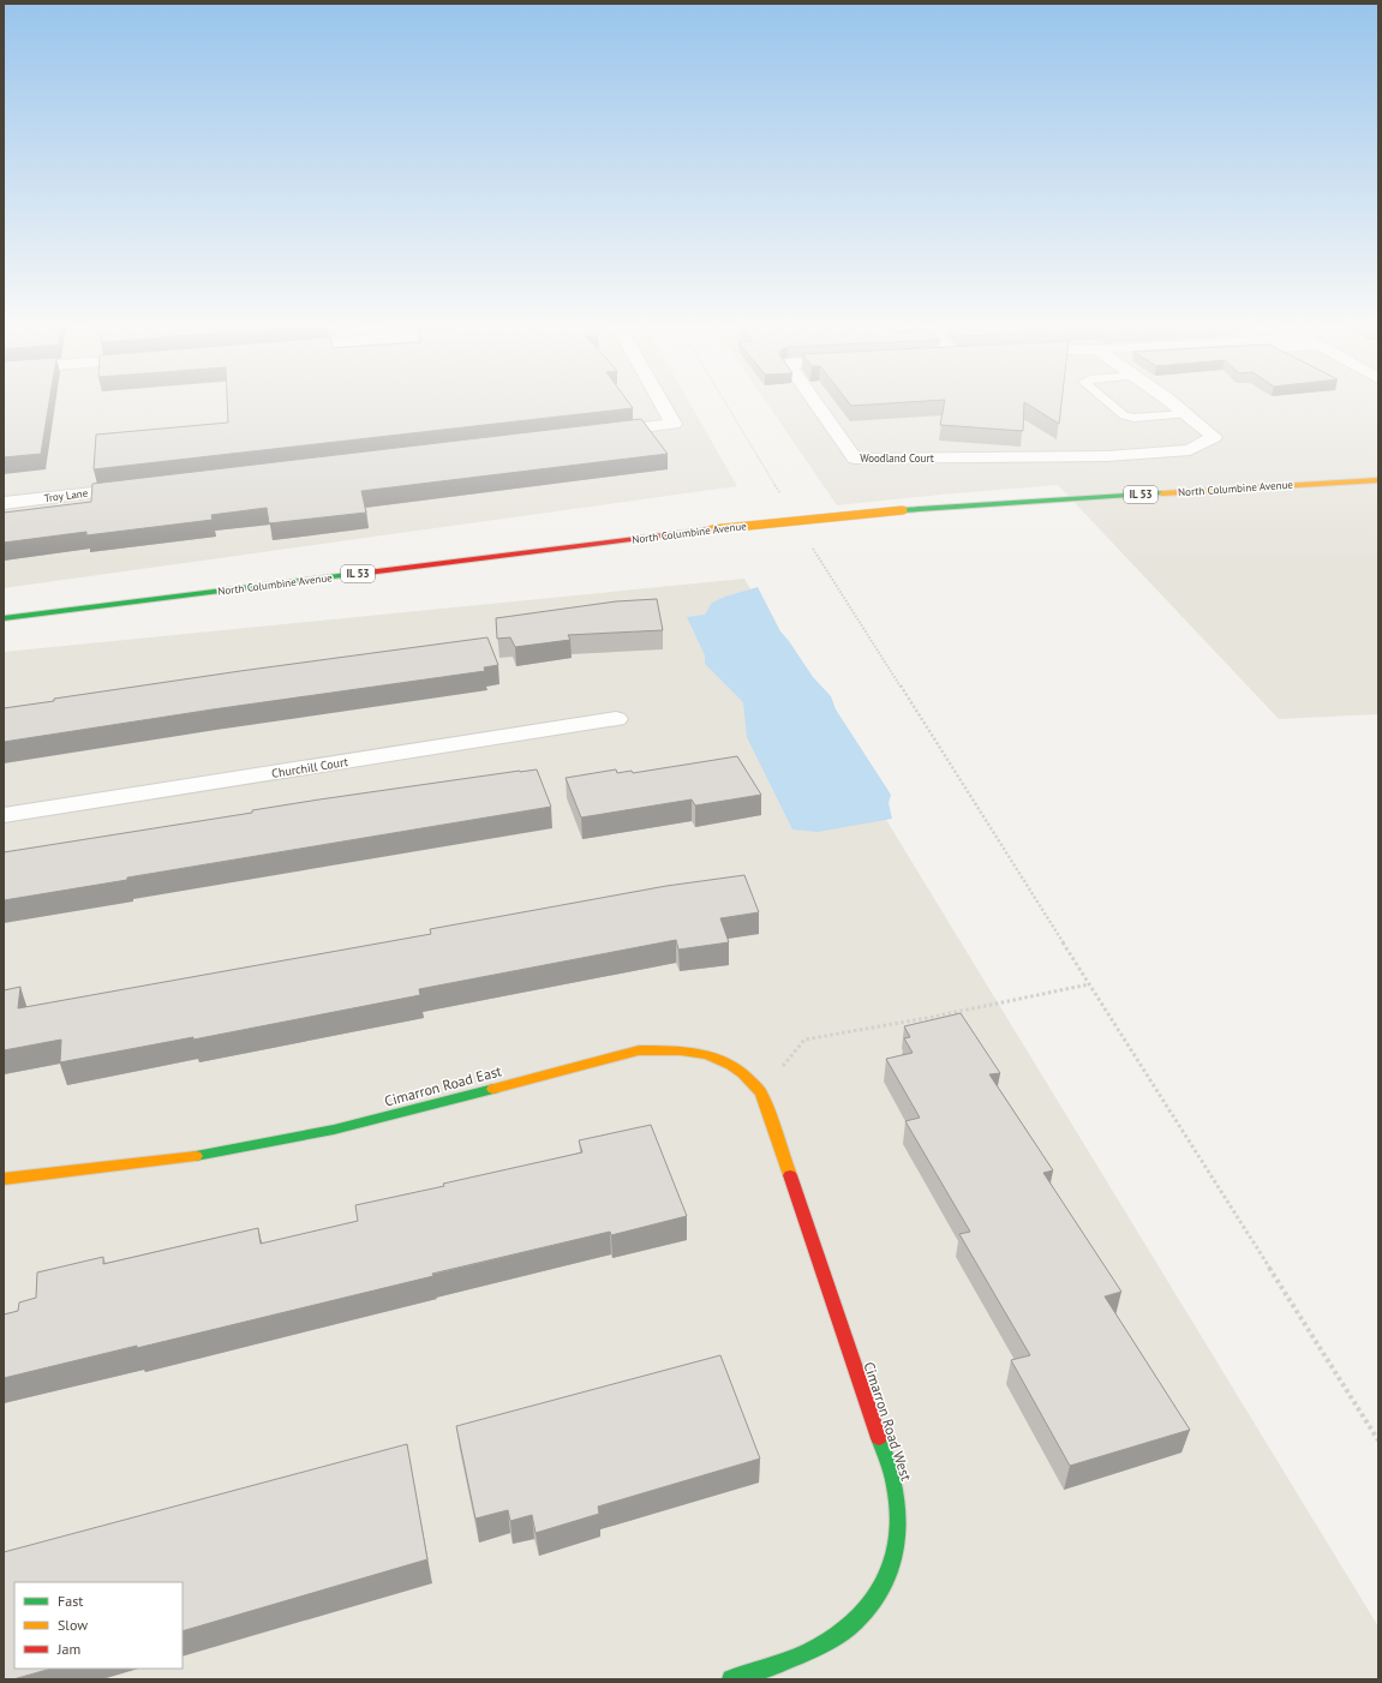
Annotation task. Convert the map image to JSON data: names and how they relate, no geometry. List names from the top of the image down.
{
  "streets": {
    "main road": [
      "North Columbine Avenue",
      "IL 53",
      "Cimarron Road East",
      "Cimarron Road West"
    ],
    "street": ["Woodland Court", "Troy Lane", "Churchill Court"]
  },
  "crossings": [
    ["Cimarron Road East", "Cimarron Road West"]
  ],
  "legend": ["Fast", "Slow", "Jam"]
}
